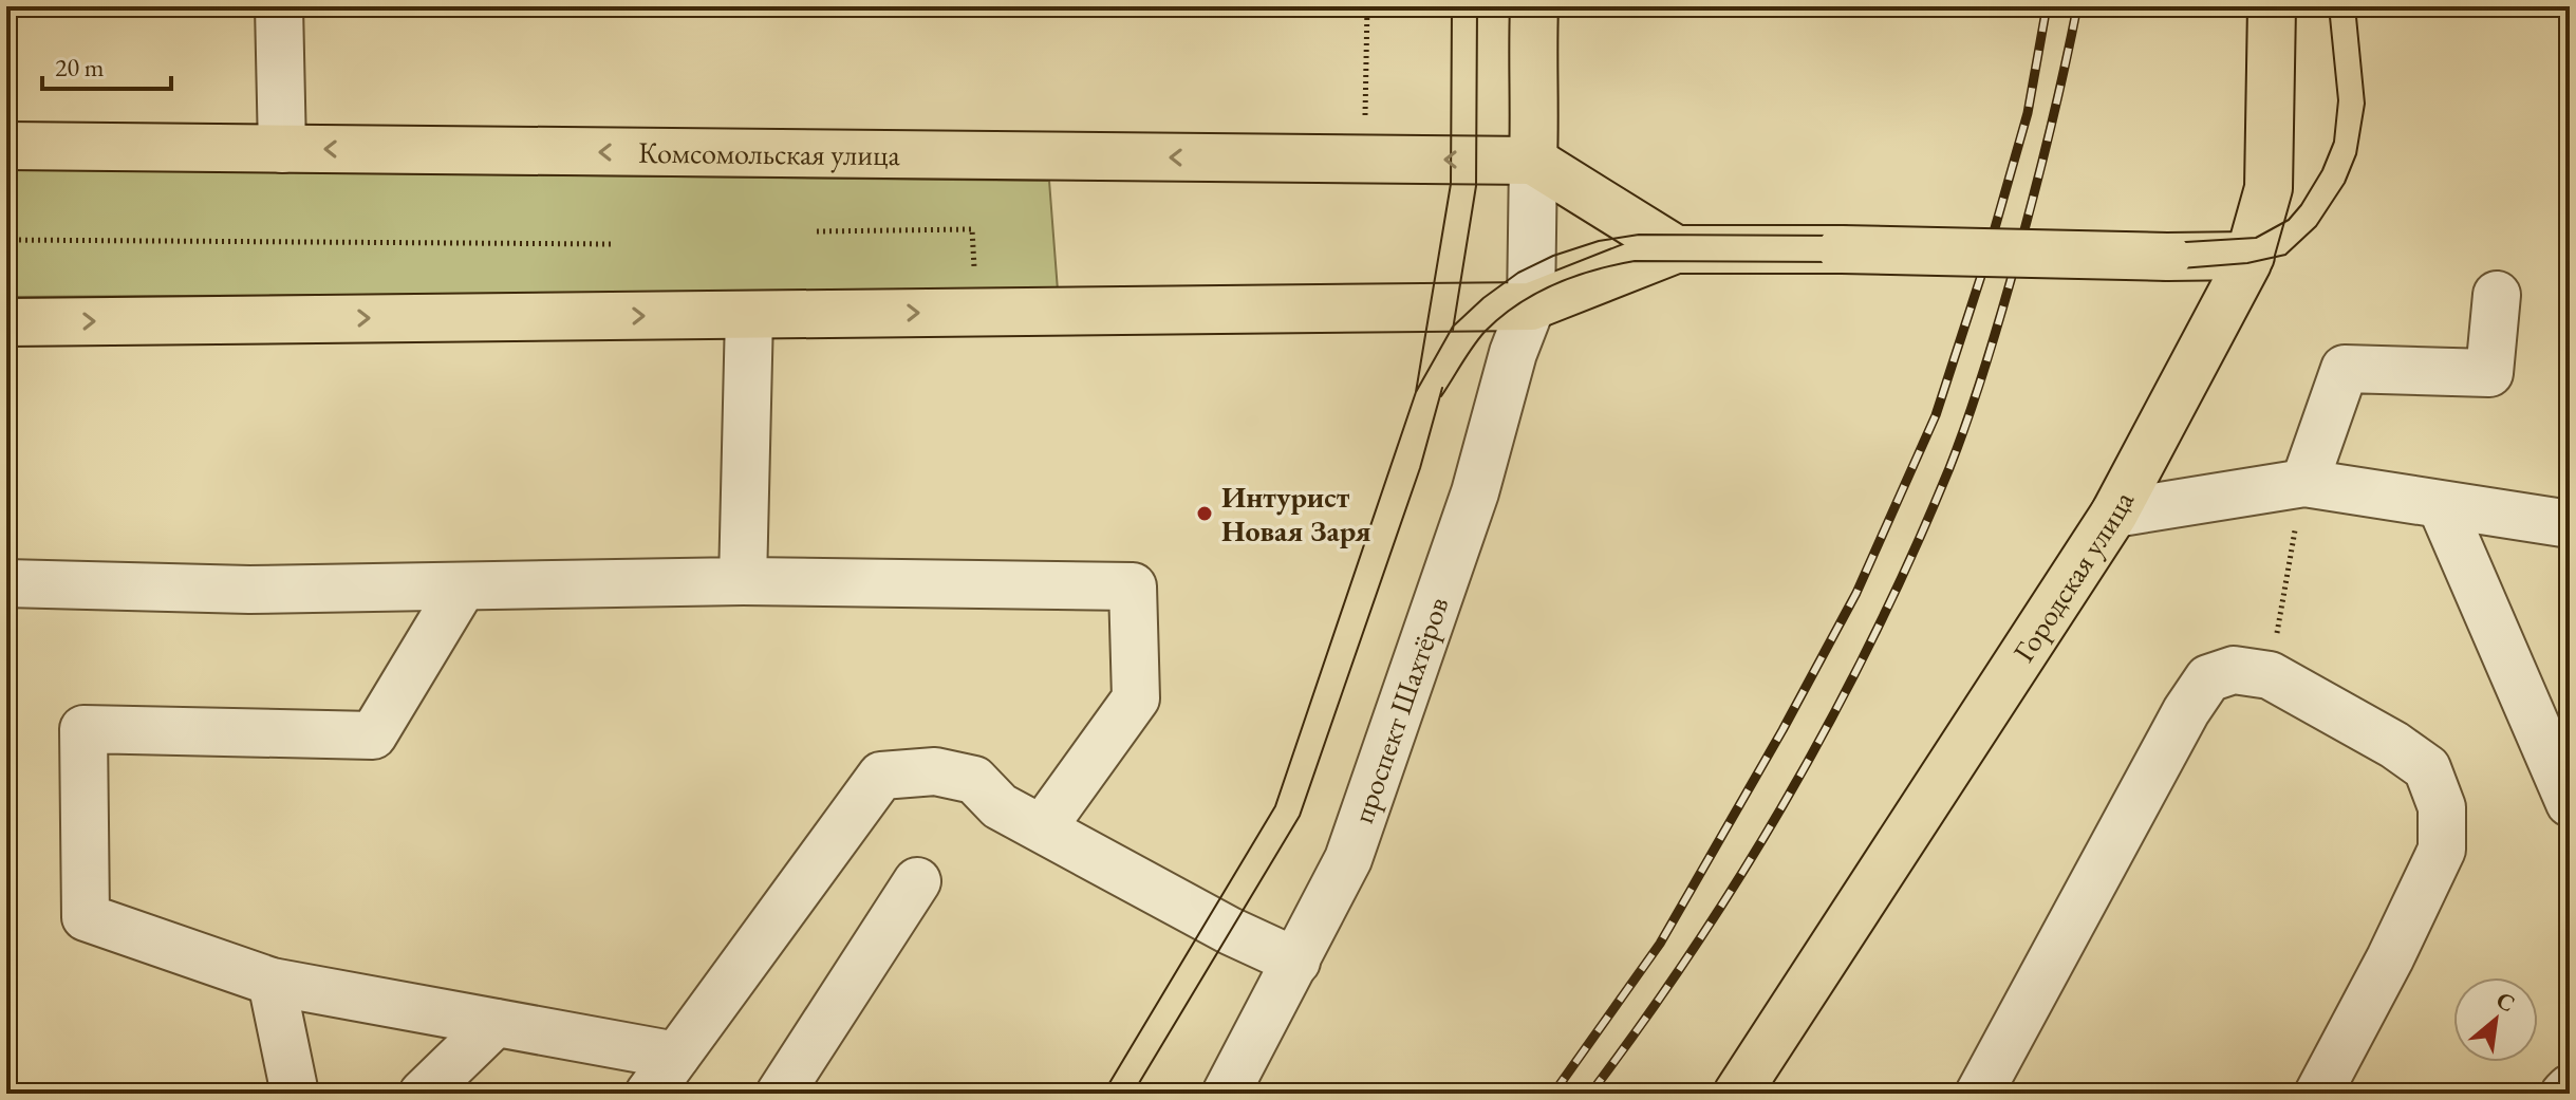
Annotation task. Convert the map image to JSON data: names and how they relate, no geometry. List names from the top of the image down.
{
  "streets": {
    "main road": ["Комсомольская улица", "Городская улица"],
    "street": ["проспект Шахтёров"]
  },
  "places": ["Интурист Новая Заря"],
  "scale_bar": "20 m",
  "north": "top right"
}
